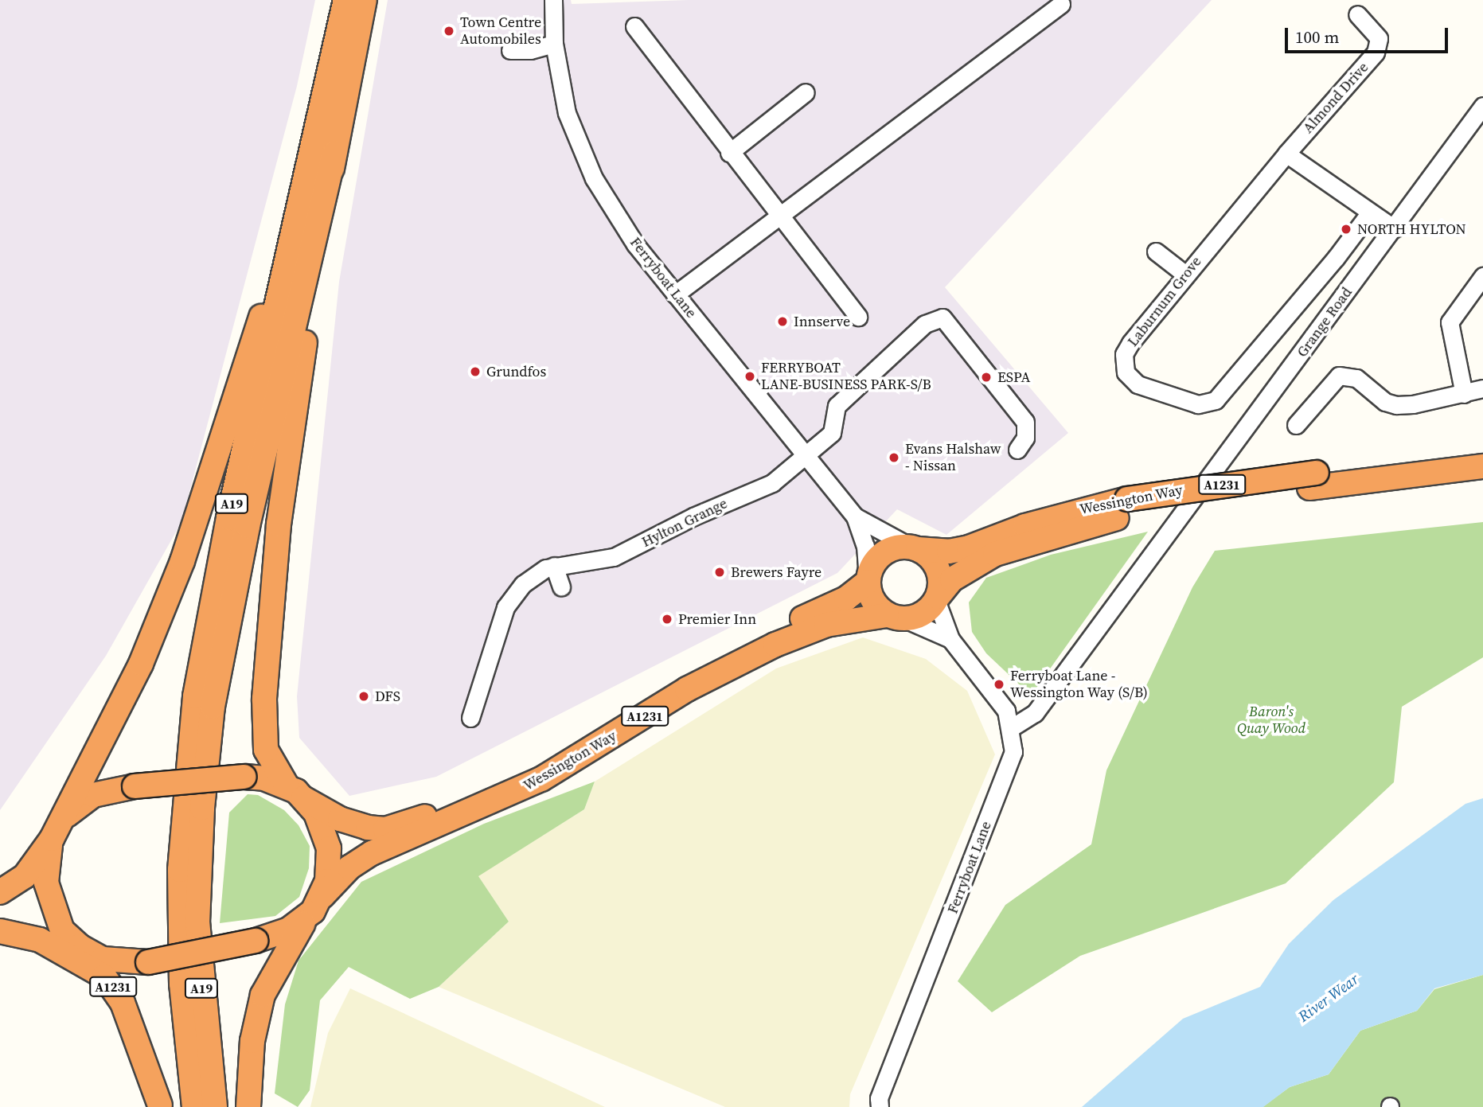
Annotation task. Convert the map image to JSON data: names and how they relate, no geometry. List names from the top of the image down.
{
  "streets": {
    "highway": ["A1231", "Wessington Way", "A19"],
    "street": [
      "Almond Drive",
      "Ferryboat Lane",
      "Laburnum Grove",
      "Grange Road",
      "Hylton Grange"
    ]
  },
  "crossings": [
    ["Almond Drive", "Laburnum Grove"],
    ["Ferryboat Lane", "Grange Road"],
    ["Ferryboat Lane", "Wessington Way"],
    ["Ferryboat Lane", "Hylton Grange"],
    ["A1231", "Wessington Way"],
    ["A1231", "A19"]
  ],
  "water": ["River Wear"],
  "parks": ["Baron's Quay Wood"],
  "places": [
    "Town Centre Automobiles",
    "NORTH HYLTON",
    "Innserve",
    "Grundfos",
    "FERRYBOAT LANE-BUSINESS PARK-S/B",
    "ESPA",
    "Evans Halshaw - Nissan",
    "Brewers Fayre",
    "Premier Inn",
    "Ferryboat Lane - Wessington Way (S/B)",
    "DFS"
  ],
  "scale_bar": "100 m"
}
